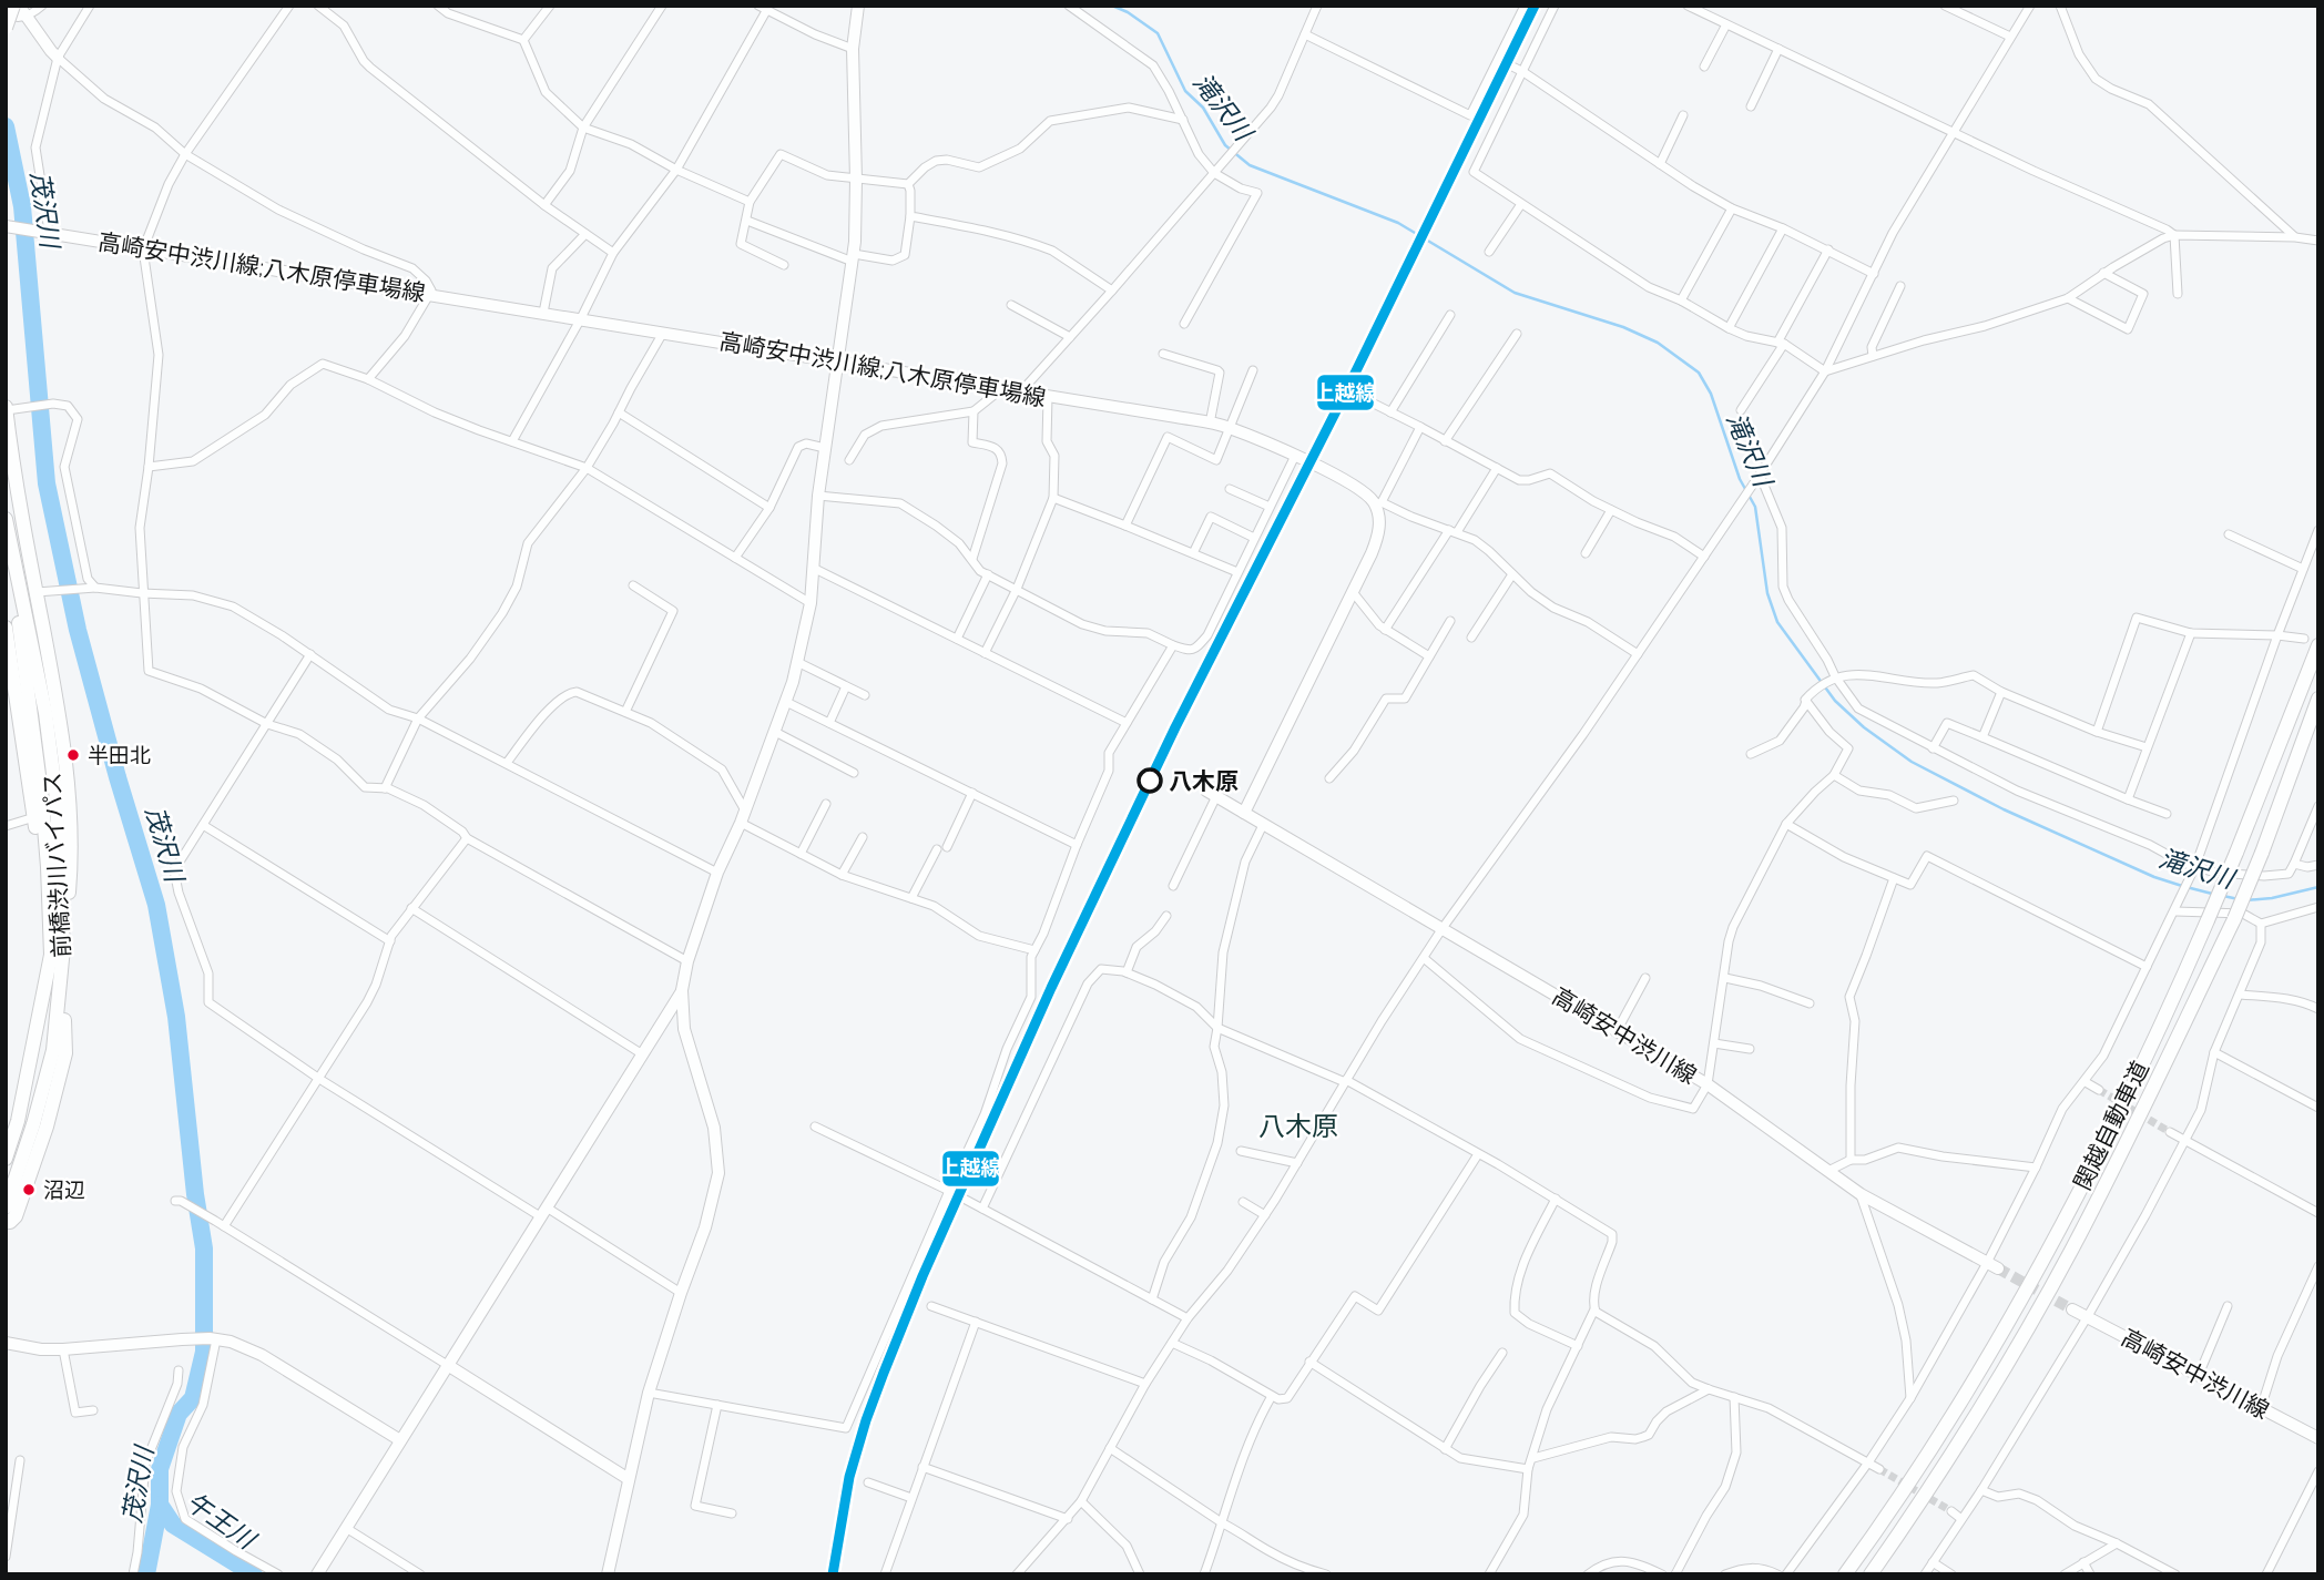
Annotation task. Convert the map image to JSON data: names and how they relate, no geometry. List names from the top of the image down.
{
  "streets": {
    "highway": ["前橋渋川バイパス", "関越自動車道"],
    "street": ["高崎安中渋川線;八木原停車場線", "高崎安中渋川線"]
  },
  "districts": ["八木原"],
  "water": ["滝沢川", "茂沢川", "午王川"],
  "places": ["半田北", "八木原", "沼辺"],
  "lines": ["transit line 上越線"]
}
